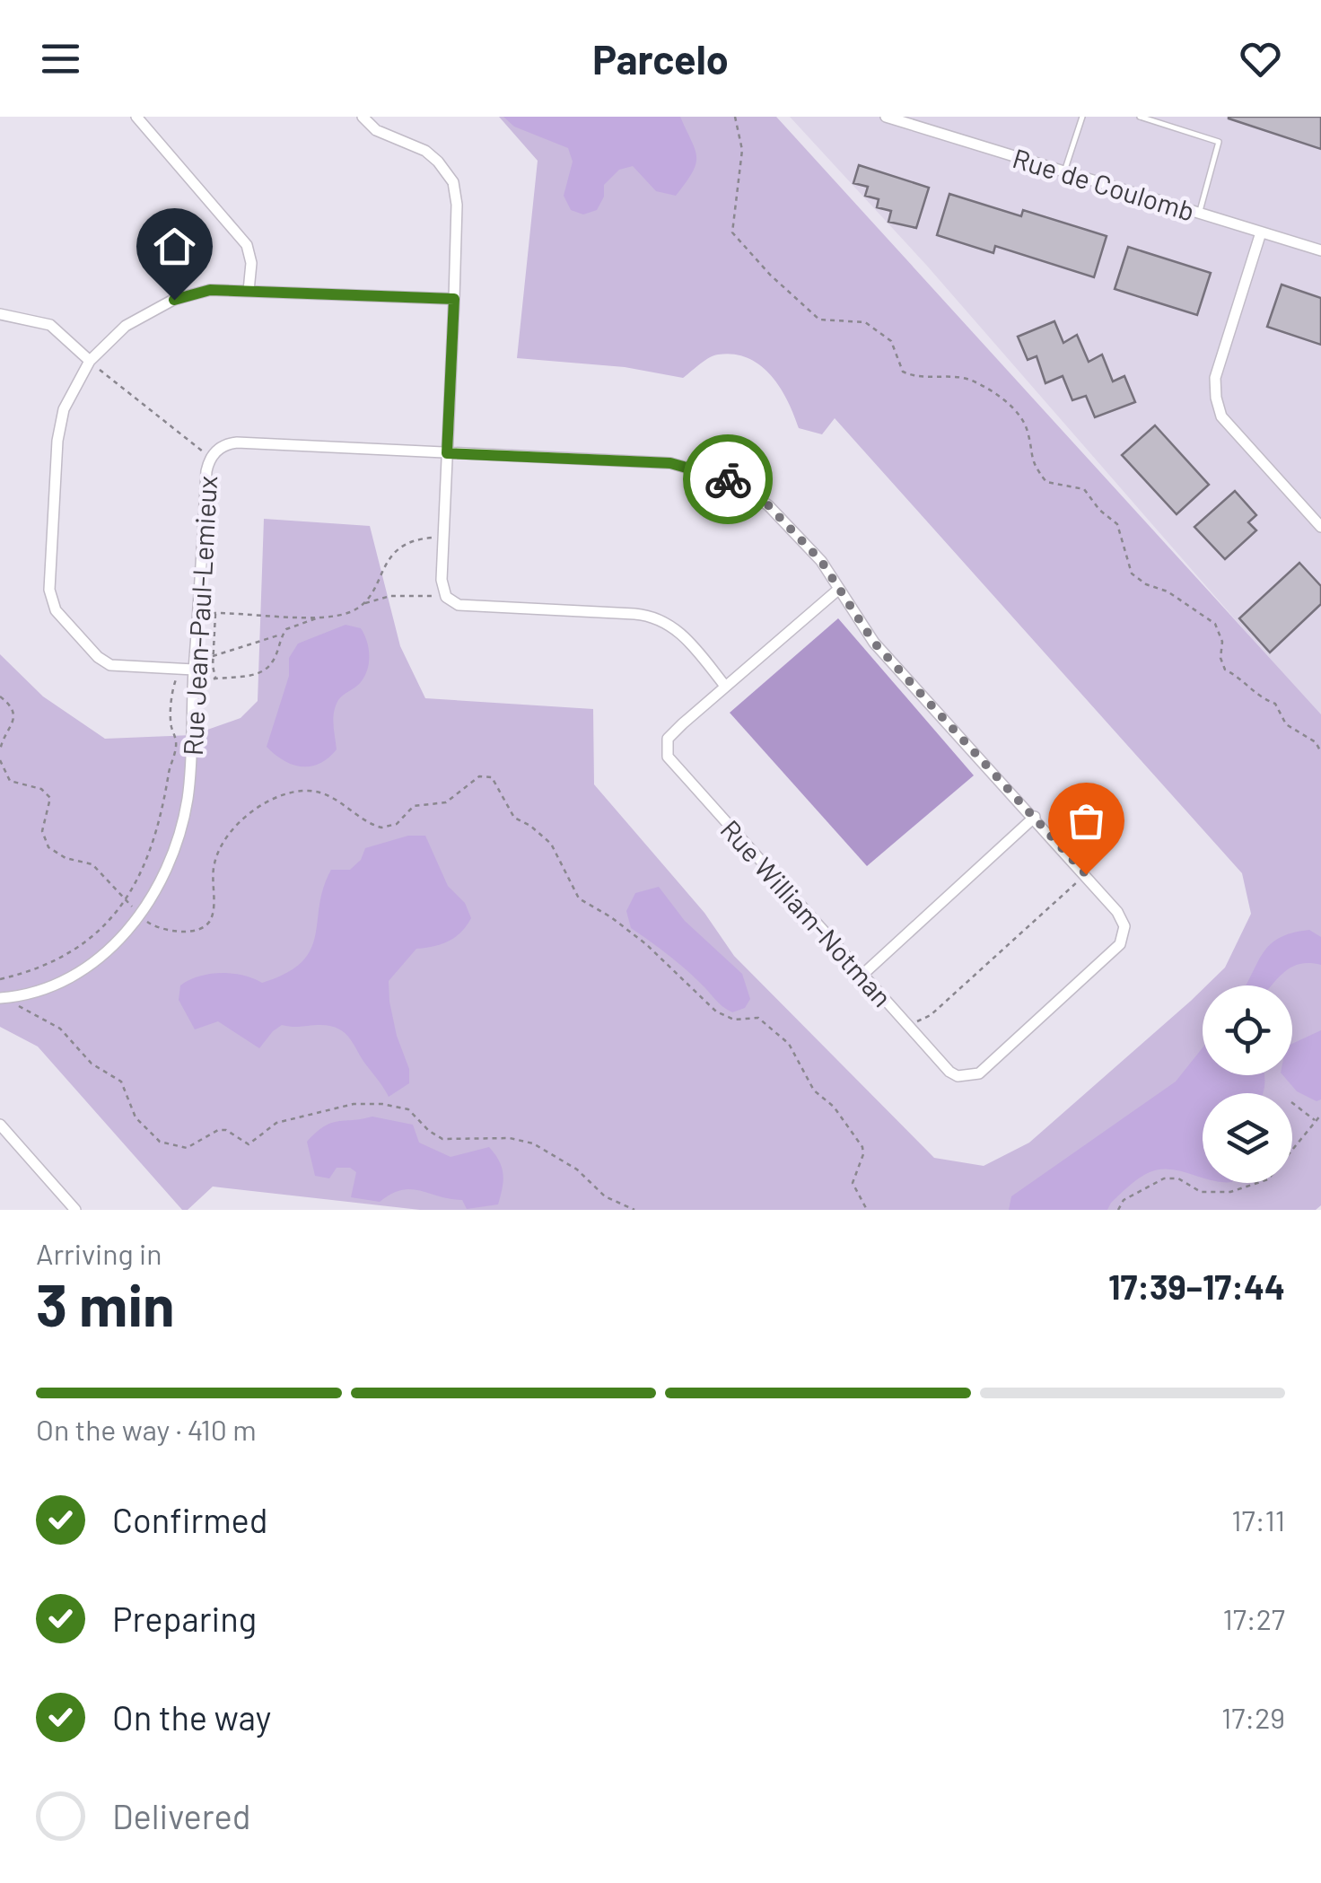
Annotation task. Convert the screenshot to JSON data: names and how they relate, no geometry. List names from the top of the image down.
{
  "streets": {
    "street": ["Rue de Coulomb", "Rue Jean-Paul-Lemieux", "Rue William-Notman"]
  },
  "crossings": [
    ["Rue Jean-Paul-Lemieux", "Rue William-Notman"]
  ],
  "page": {
    "header": "Parcelo",
    "heading": ["3 min", "Arriving in", "17:39–17:44"],
    "bar": "On the way · 410 m",
    "list": [
      ["Confirmed", "17:11"],
      ["Preparing", "17:27"],
      ["On the way", "17:29"],
      "Delivered"
    ]
  }
}
